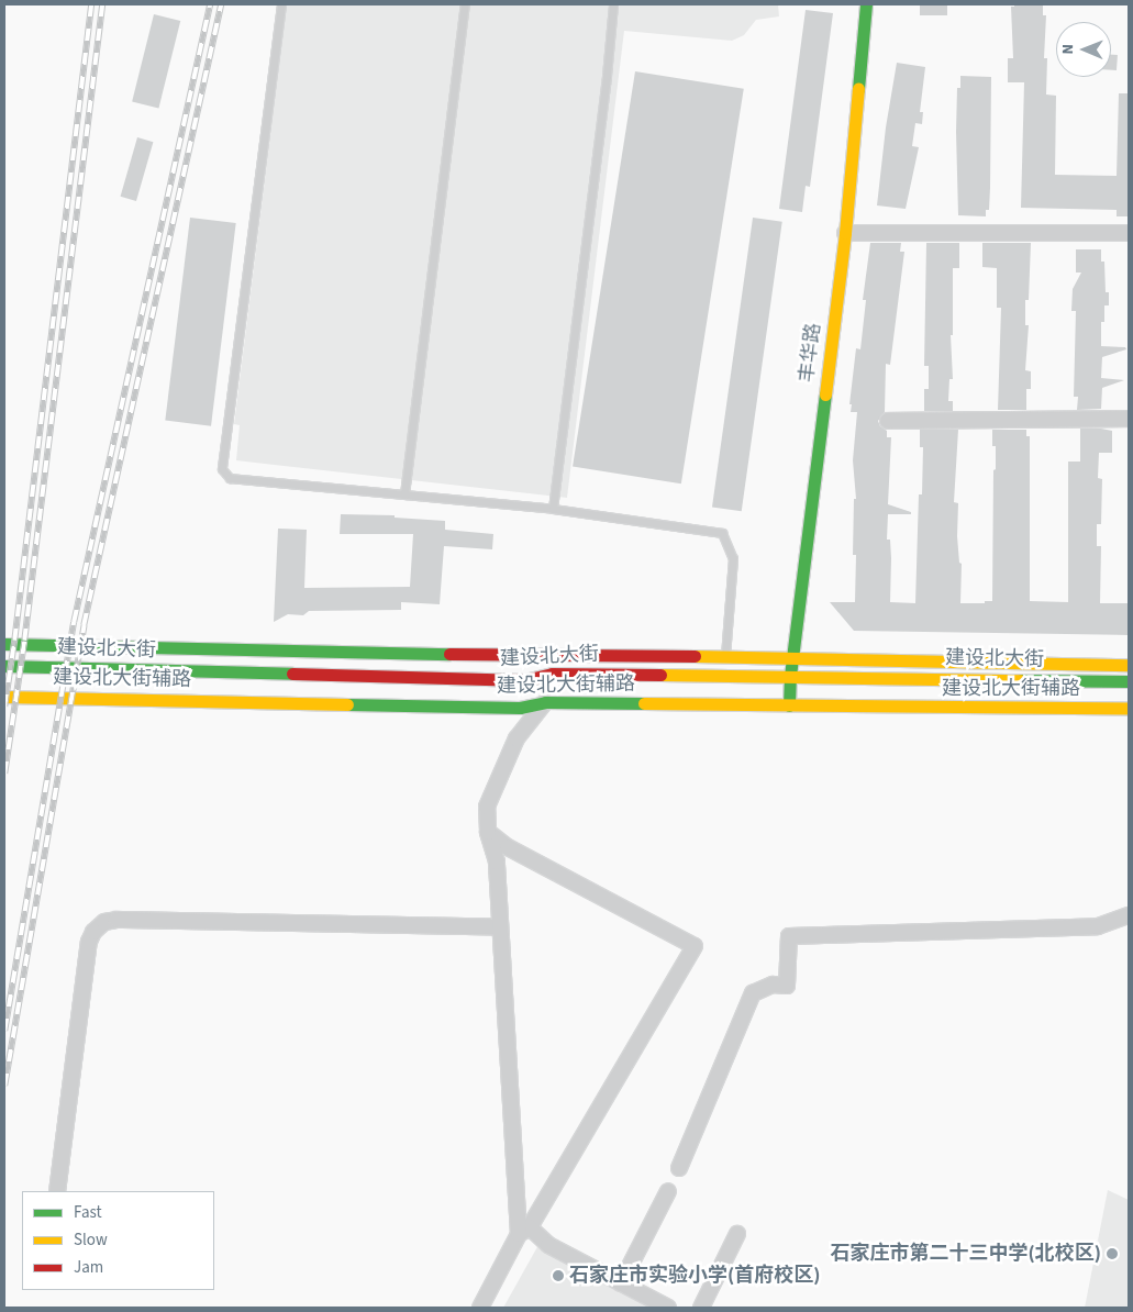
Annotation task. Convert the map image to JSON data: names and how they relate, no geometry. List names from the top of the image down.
{
  "streets": {
    "street": ["丰华路", "建设北大街", "建设北大街辅路"]
  },
  "crossings": [
    ["丰华路", "建设北大街"],
    ["丰华路", "建设北大街辅路"]
  ],
  "places": ["石家庄市第二十三中学(北校区)", "石家庄市实验小学(首府校区)"],
  "legend": ["Fast", "Slow", "Jam"],
  "north": "left"
}
